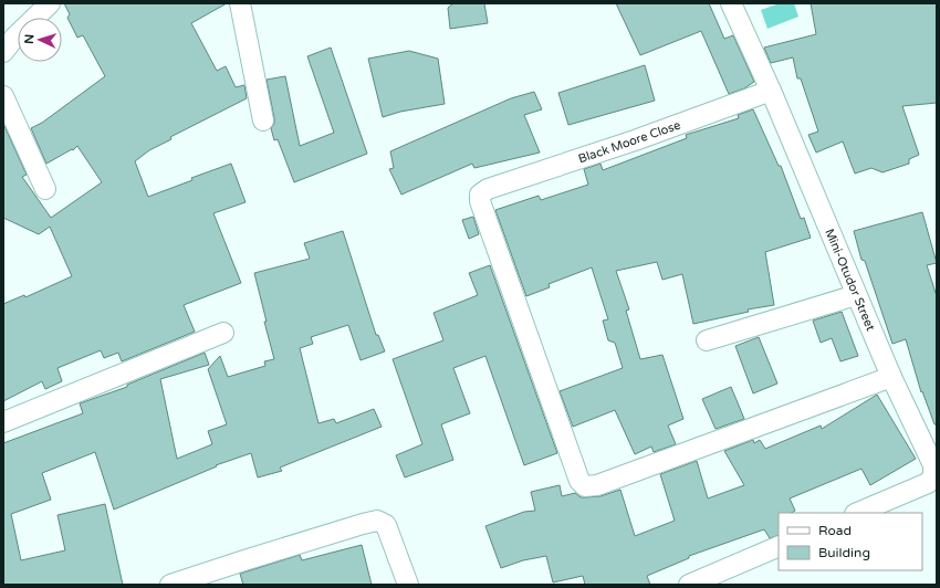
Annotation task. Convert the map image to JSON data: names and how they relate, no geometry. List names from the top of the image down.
{
  "streets": {
    "street": ["Black Moore Close", "Mini-Otudor Street"]
  },
  "crossings": [
    ["Black Moore Close", "Mini-Otudor Street"]
  ],
  "legend": ["Road", "Building"],
  "north": "left"
}
